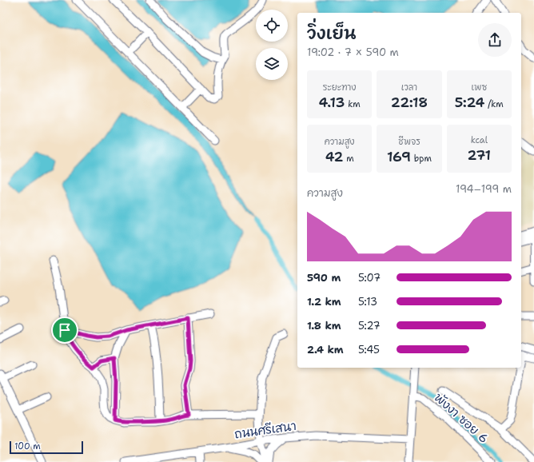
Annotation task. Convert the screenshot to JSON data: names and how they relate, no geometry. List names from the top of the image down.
{
  "streets": {
    "street": ["พังงา ซอย 6", "ถนนศรีเสนา"]
  },
  "scale_bar": "100 m",
  "page": {
    "heading": ["วิ่งเย็น", "19:02 · 7 × 590 m"],
    "stats": [
      ["ระยะทาง", "4.13 km"],
      ["เวลา", "22:18"],
      ["เพซ", "5:24 /km"],
      ["ความสูง", "42 m"],
      ["ชีพจร", "169 bpm"],
      ["kcal", "271"]
    ],
    "chart": ["ความสูง", "194–199 m"],
    "list": [
      {
        "name": "590 m",
        "note": "5:07"
      },
      {
        "name": "1.2 km",
        "note": "5:13"
      },
      {
        "name": "1.8 km",
        "note": "5:27"
      },
      {
        "name": "2.4 km",
        "note": "5:45"
      }
    ],
    "scale": "100 m"
  }
}
